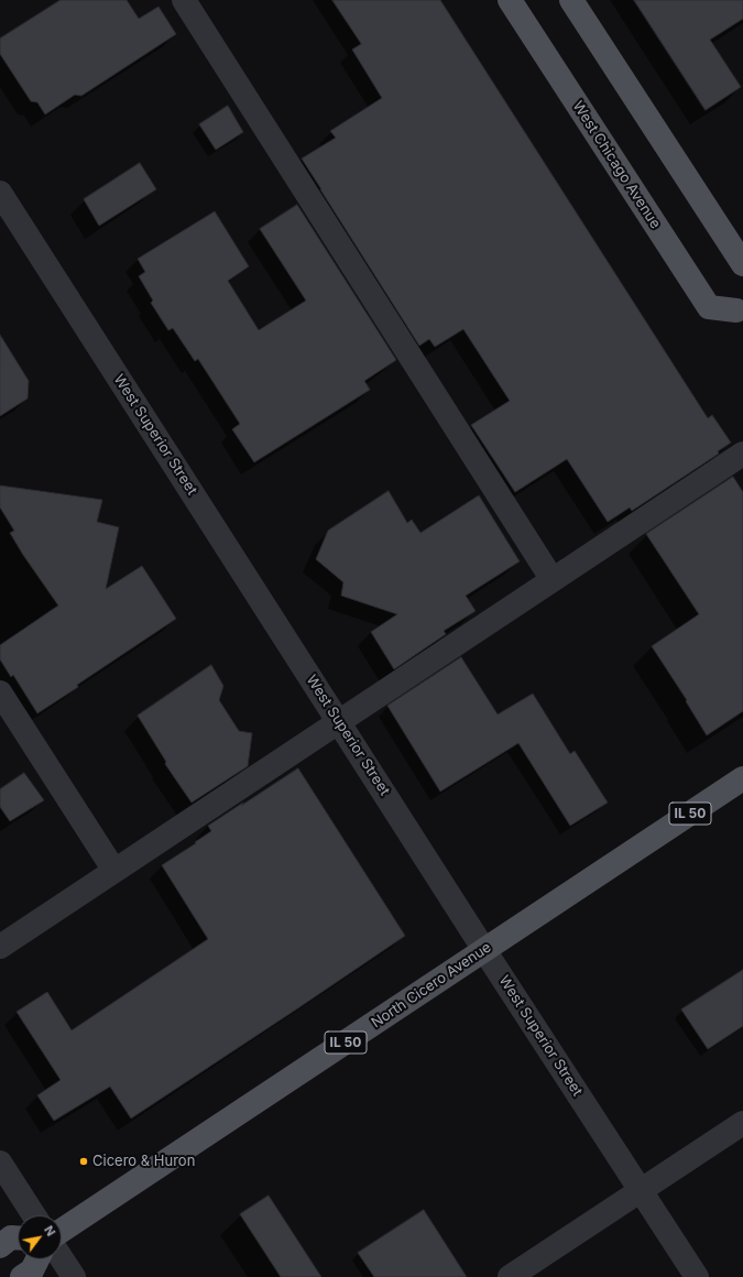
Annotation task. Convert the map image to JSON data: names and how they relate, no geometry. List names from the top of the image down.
{
  "streets": {
    "main road": ["West Chicago Avenue", "IL 50", "North Cicero Avenue"],
    "street": ["West Superior Street"]
  },
  "crossings": [
    ["West Superior Street", "North Cicero Avenue"]
  ],
  "places": ["Cicero & Huron"],
  "north": "top right"
}
